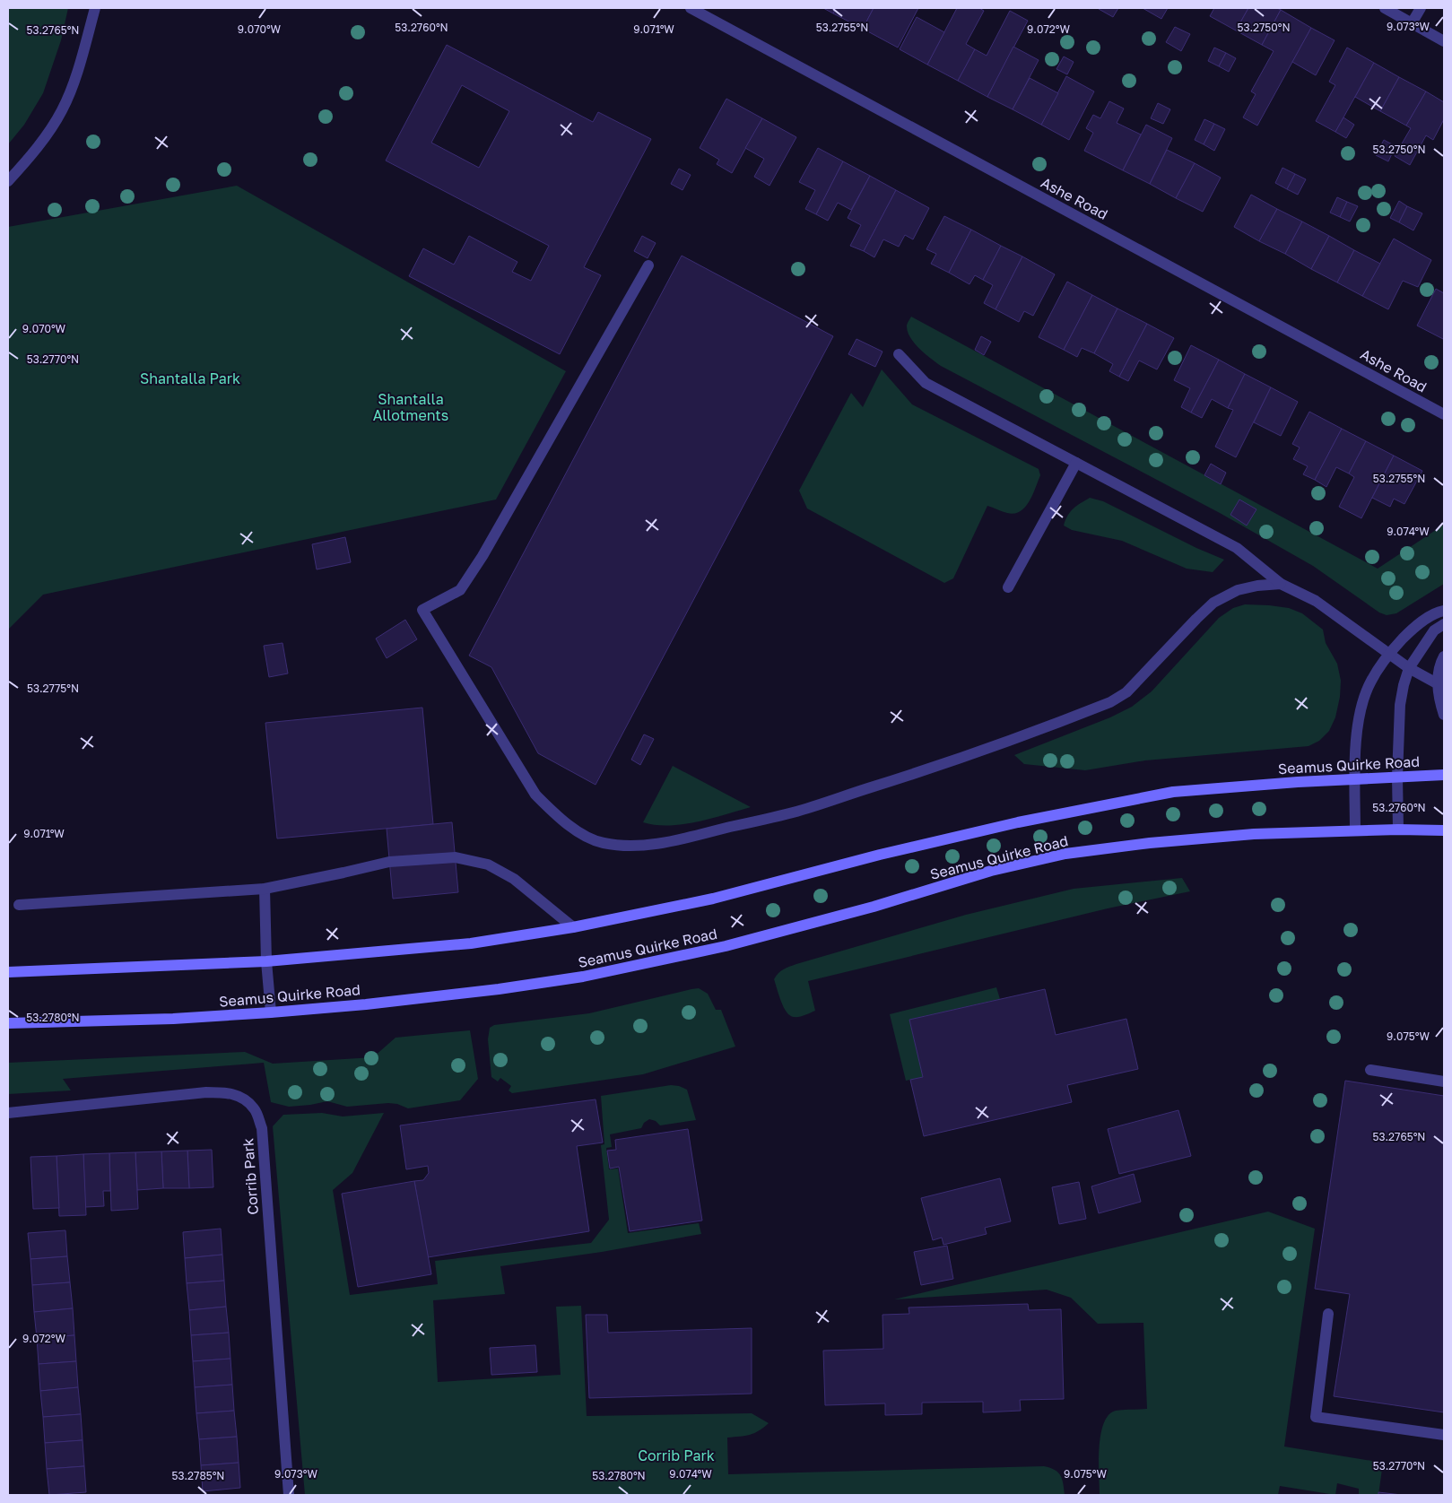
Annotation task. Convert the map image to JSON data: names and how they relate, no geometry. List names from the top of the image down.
{
  "streets": {
    "main road": ["Seamus Quirke Road"],
    "street": ["Ashe Road", "Corrib Park"]
  },
  "parks": ["Shantalla Park", "Shantalla Allotments", "Corrib Park"],
  "coordinates": [
    "9.073°W",
    "53.2760°N",
    "53.2755°N",
    "53.2750°N",
    "9.072°W",
    "9.070°W",
    "9.071°W",
    "53.2765°N",
    "53.2770°N",
    "9.074°W",
    "53.2775°N",
    "53.2780°N",
    "9.075°W",
    "53.2785°N"
  ]
}
